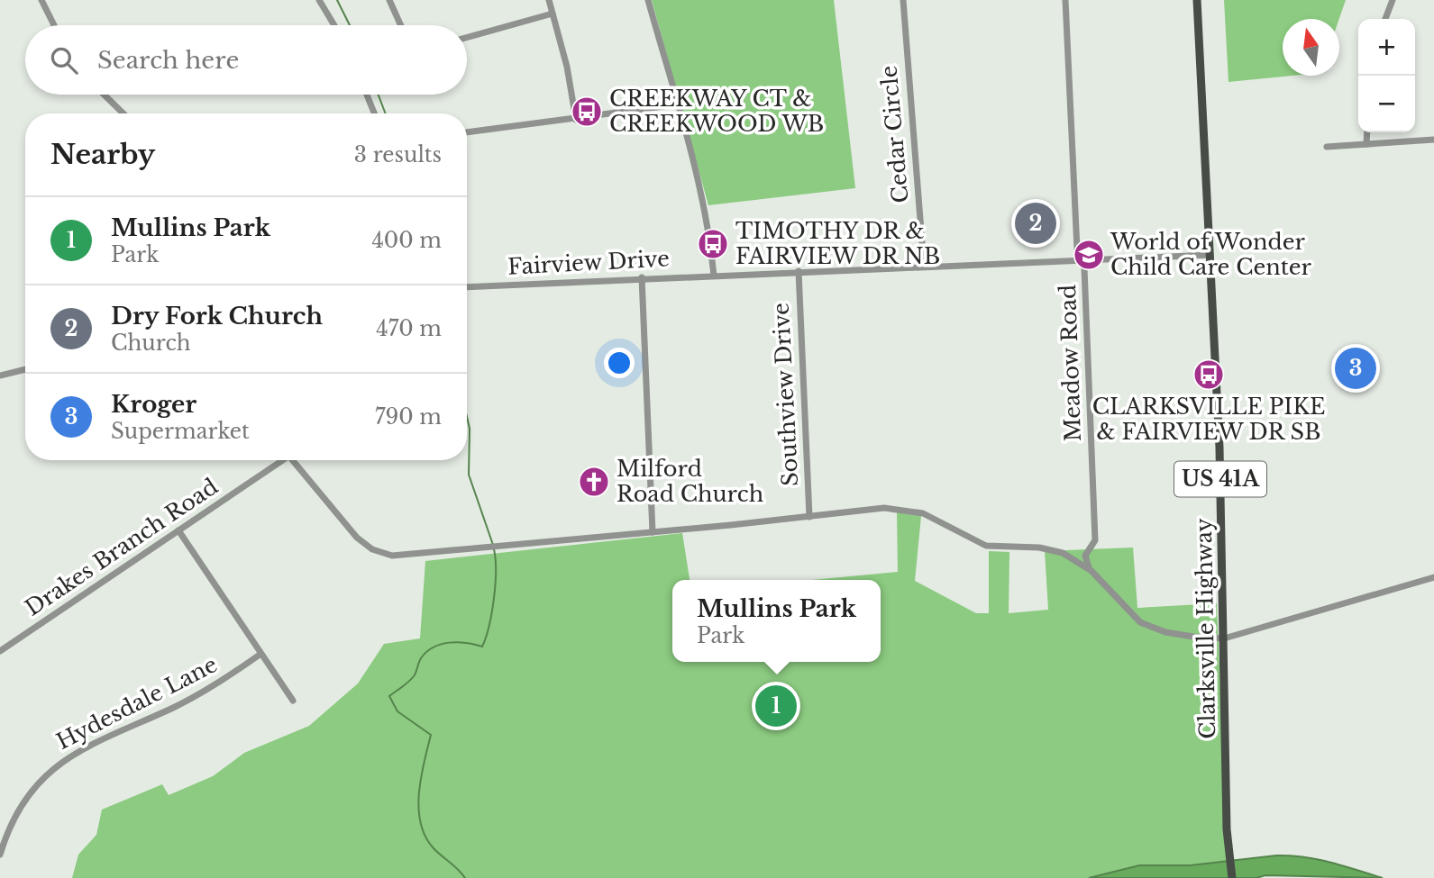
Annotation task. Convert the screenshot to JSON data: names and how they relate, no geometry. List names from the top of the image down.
{
  "streets": {
    "main road": ["US 41A", "Clarksville Highway"],
    "street": [
      "Cedar Circle",
      "Fairview Drive",
      "Meadow Road",
      "Southview Drive",
      "Drakes Branch Road",
      "Hydesdale Lane"
    ]
  },
  "crossings": [
    ["Cedar Circle", "Fairview Drive"],
    ["Fairview Drive", "Meadow Road"],
    ["Fairview Drive", "Southview Drive"],
    ["Fairview Drive", "Clarksville Highway"]
  ],
  "places": {
    "bus stop": ["CREEKWAY CT & CREEKWOOD WB", "TIMOTHY DR & FAIRVIEW DR NB", "CLARKSVILLE PIKE & FAIRVIEW DR SB"],
    "school or university": ["World of Wonder Child Care Center"],
    "church": ["Milford Road Church"]
  },
  "north": "top",
  "page": {
    "map_buttons": ["+", "−"],
    "search": "Search here",
    "heading": ["Nearby", "3 results"],
    "list": [
      {
        "mark": "1",
        "name": "Mullins Park",
        "note": "Park",
        "value": "400 m"
      },
      {
        "mark": "2",
        "name": "Dry Fork Church",
        "note": "Church",
        "value": "470 m"
      },
      {
        "mark": "3",
        "name": "Kroger",
        "note": "Supermarket",
        "value": "790 m"
      }
    ],
    "pins": ["2", "3", "1"],
    "popup": ["Mullins Park", "Park"]
  }
}
